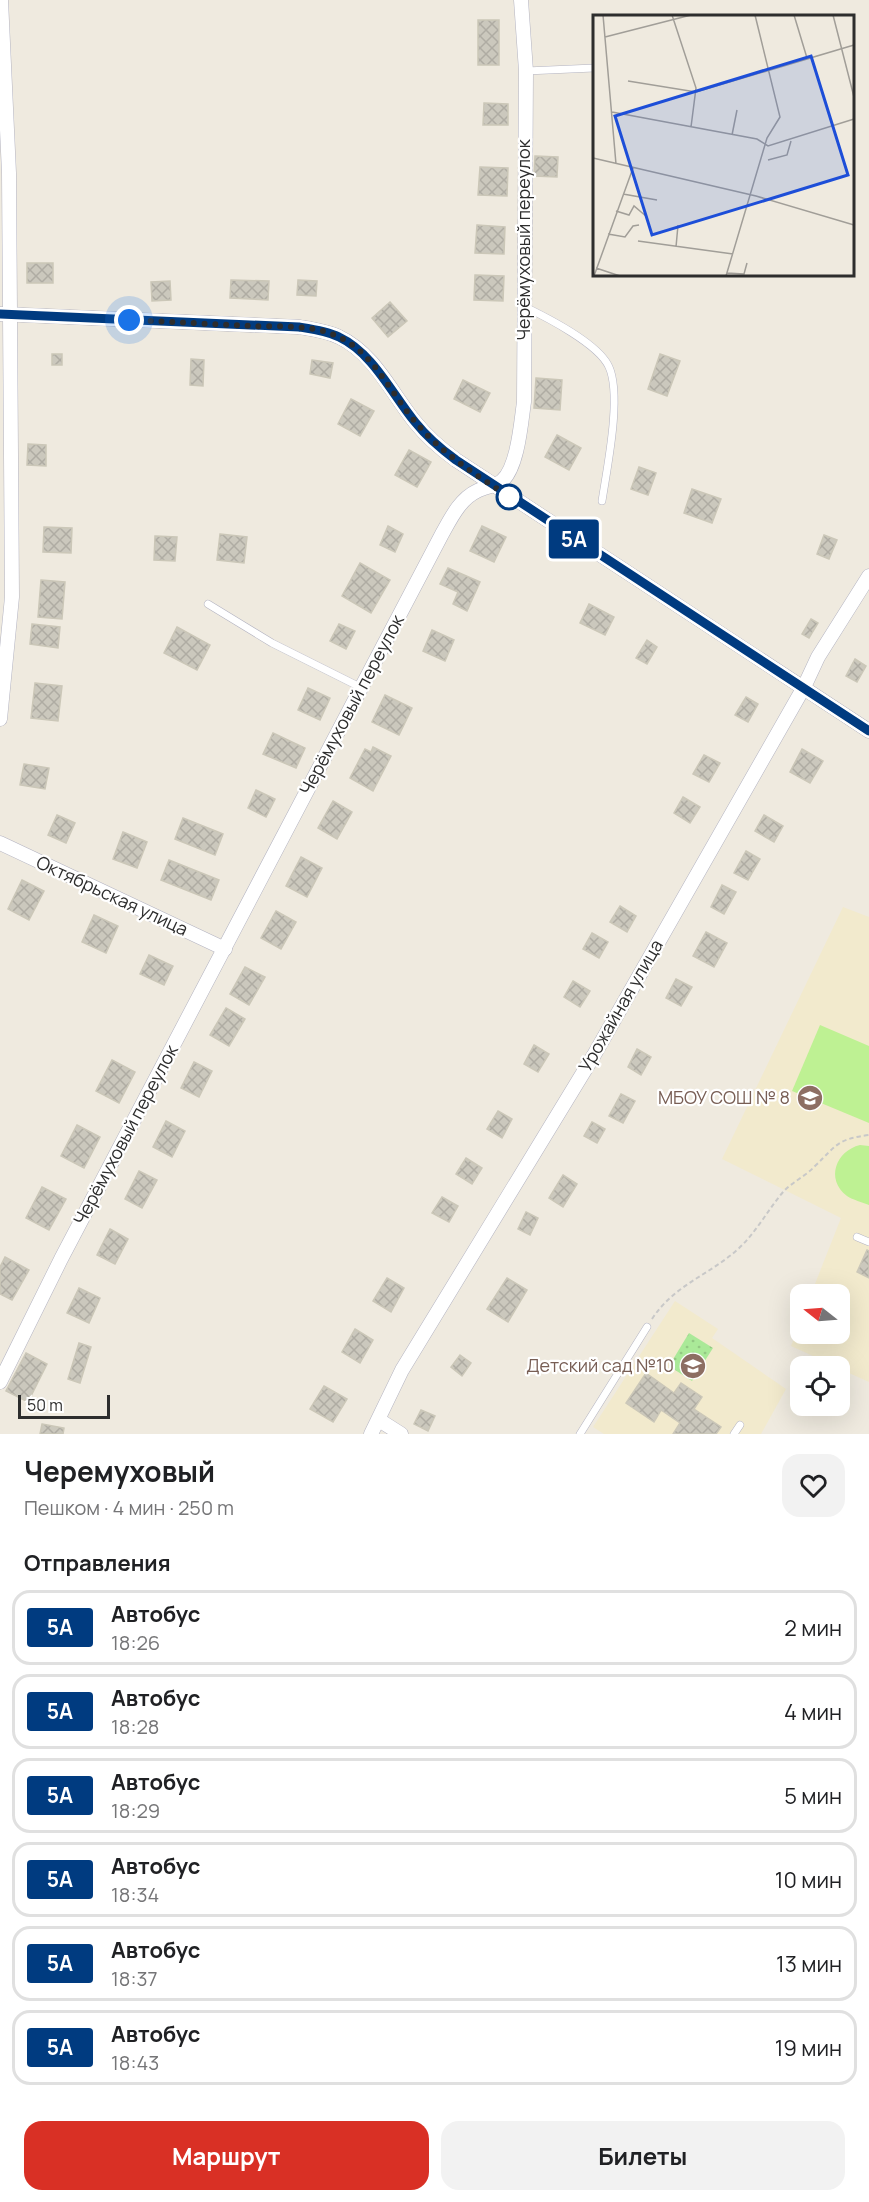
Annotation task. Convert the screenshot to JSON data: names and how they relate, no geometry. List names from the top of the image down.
{
  "streets": {
    "street": ["Черёмуховый переулок", "Октябрьская улица", "Урожайная улица"]
  },
  "crossings": [
    ["Черёмуховый переулок", "Октябрьская улица"]
  ],
  "places": {
    "school or university": ["МБОУ СОШ № 8", "Детский сад №10"]
  },
  "lines": ["bus line 5А"],
  "scale_bar": "50 m",
  "north": "left",
  "page": {
    "on_map": "5А",
    "scale": "50 m",
    "heading": [
      ["Черемуховый", "Пешком · 4 мин · 250 m"],
      "Отправления"
    ],
    "list": [
      {
        "mark": "5А",
        "name": "Автобус",
        "note": "18:26",
        "value": "2 мин"
      },
      {
        "mark": "5А",
        "name": "Автобус",
        "note": "18:28",
        "value": "4 мин"
      },
      {
        "mark": "5А",
        "name": "Автобус",
        "note": "18:29",
        "value": "5 мин"
      },
      {
        "mark": "5А",
        "name": "Автобус",
        "note": "18:34",
        "value": "10 мин"
      },
      {
        "mark": "5А",
        "name": "Автобус",
        "note": "18:37",
        "value": "13 мин"
      },
      {
        "mark": "5А",
        "name": "Автобус",
        "note": "18:43",
        "value": "19 мин"
      }
    ],
    "buttons": ["Маршрут", "Билеты"]
  }
}
